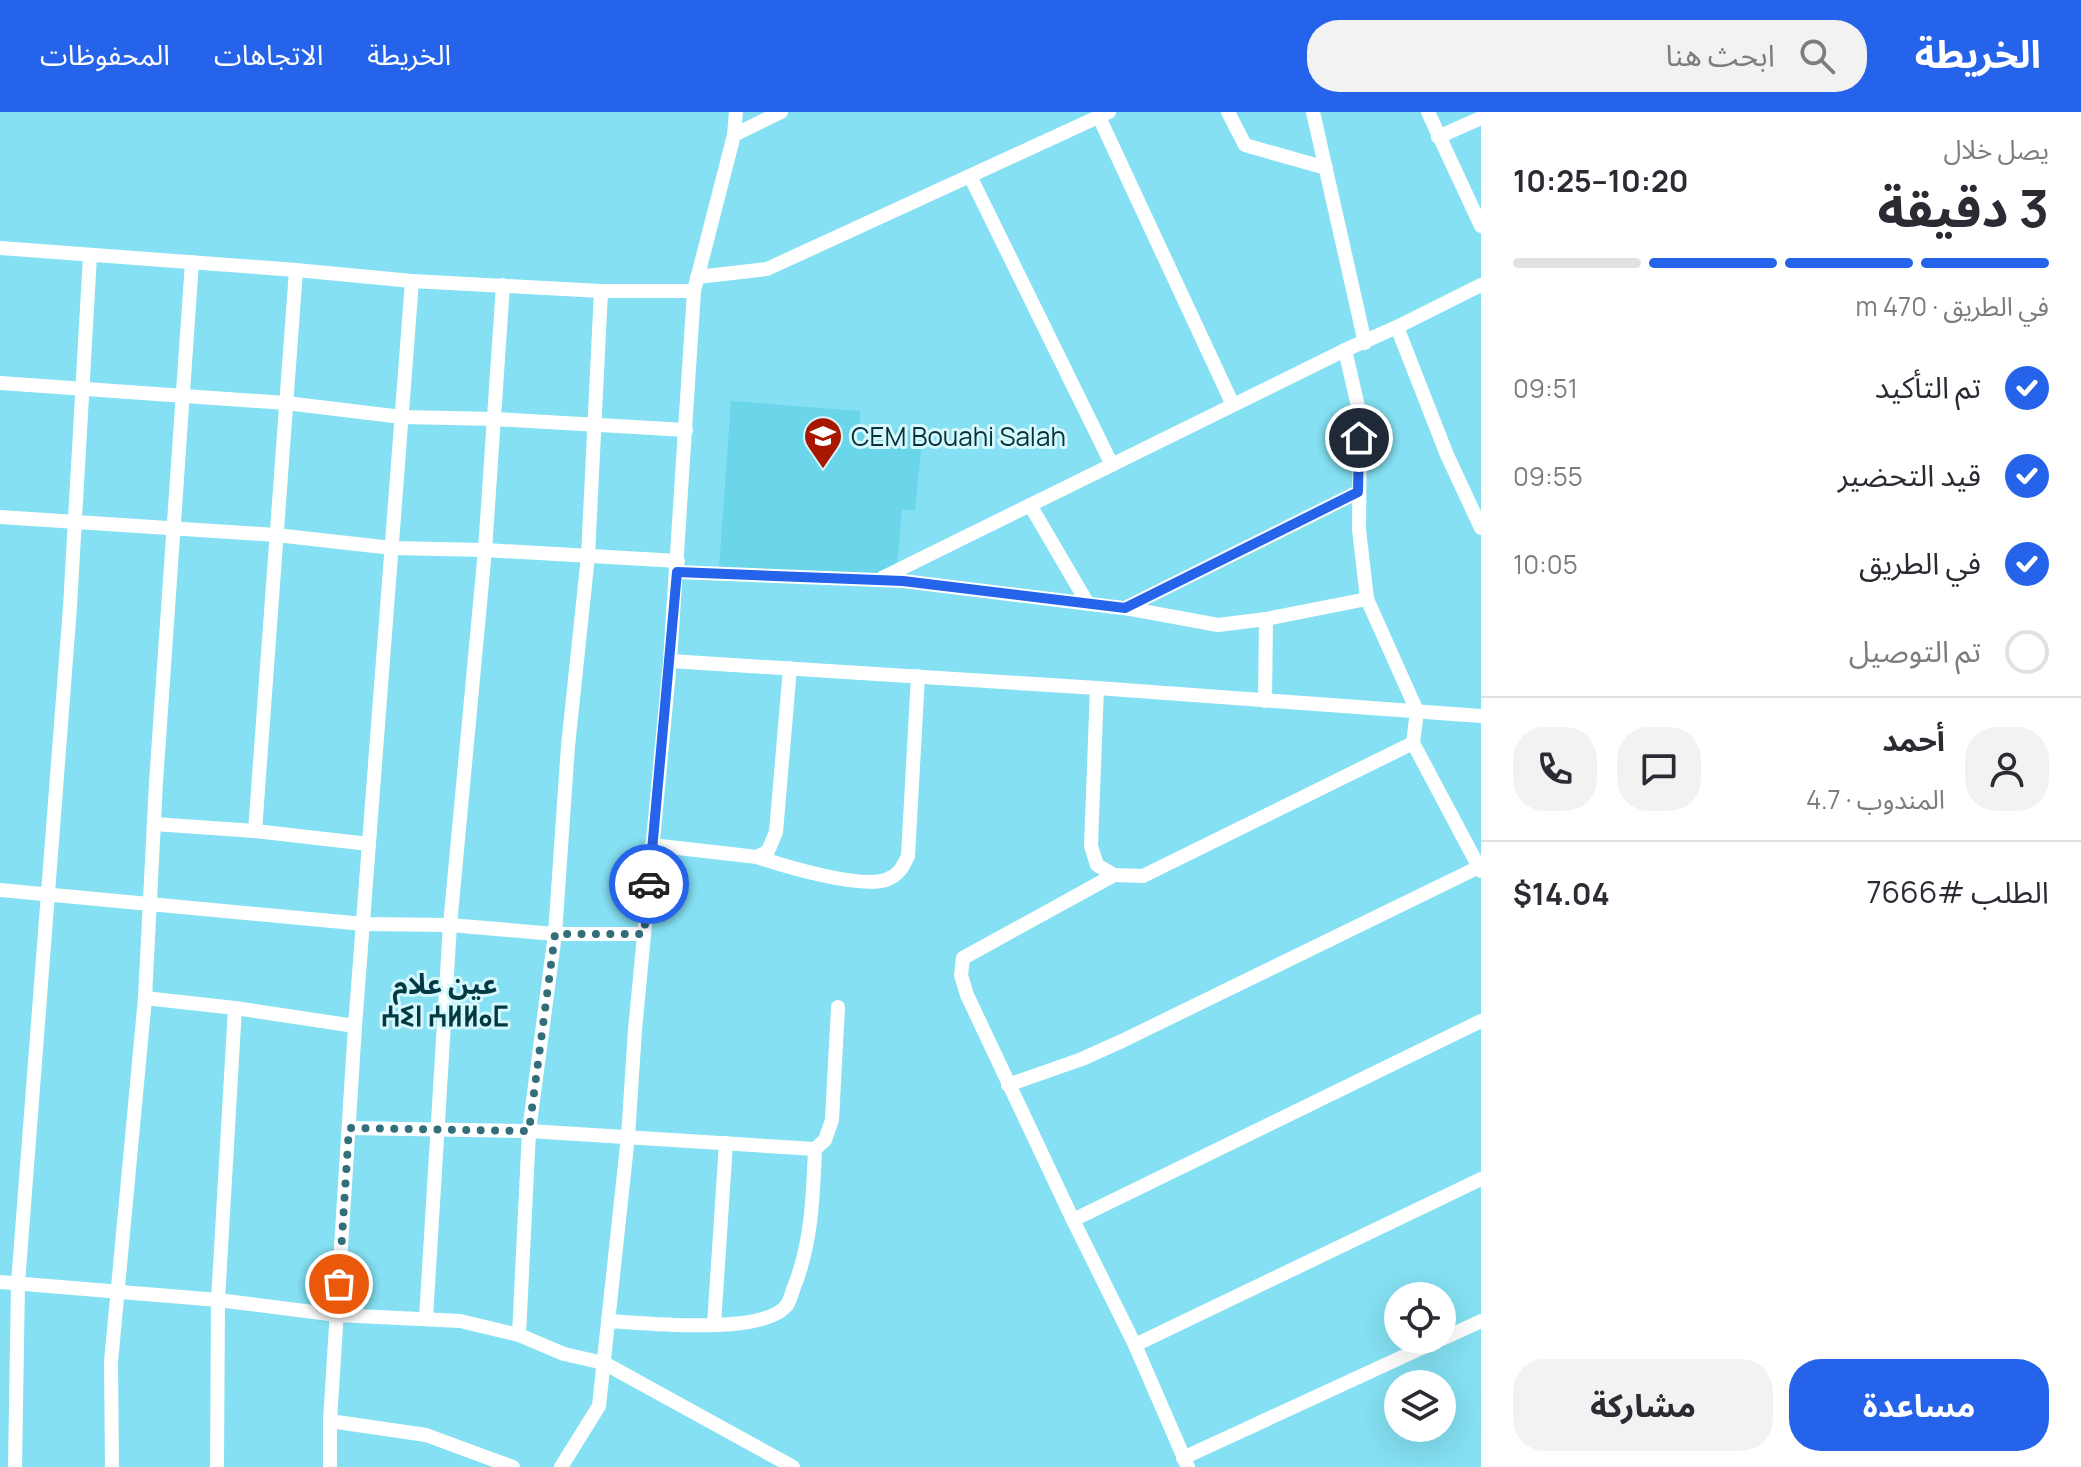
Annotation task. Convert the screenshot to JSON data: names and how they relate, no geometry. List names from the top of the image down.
{
  "districts": ["عين علام ⵄⵉⵏ ⵄⵍⵍⴰⵎ"],
  "places": {
    "school or university": ["CEM Bouahi Salah"]
  },
  "page": {
    "header": "الخريطة",
    "search": "ابحث هنا",
    "nav": ["الخريطة", "الاتجاهات", "المحفوظات"],
    "heading": ["3 دقيقة", "يصل خلال", "10:20–10:25"],
    "panel": [
      "أحمد",
      "المندوب · 4.7",
      "الطلب #7666",
      "$14.04"
    ],
    "bar": "في الطريق · 470 m",
    "list": [
      ["تم التأكيد", "09:51"],
      ["قيد التحضير", "09:55"],
      ["في الطريق", "10:05"],
      "تم التوصيل"
    ],
    "buttons": ["مساعدة", "مشاركة"]
  }
}
